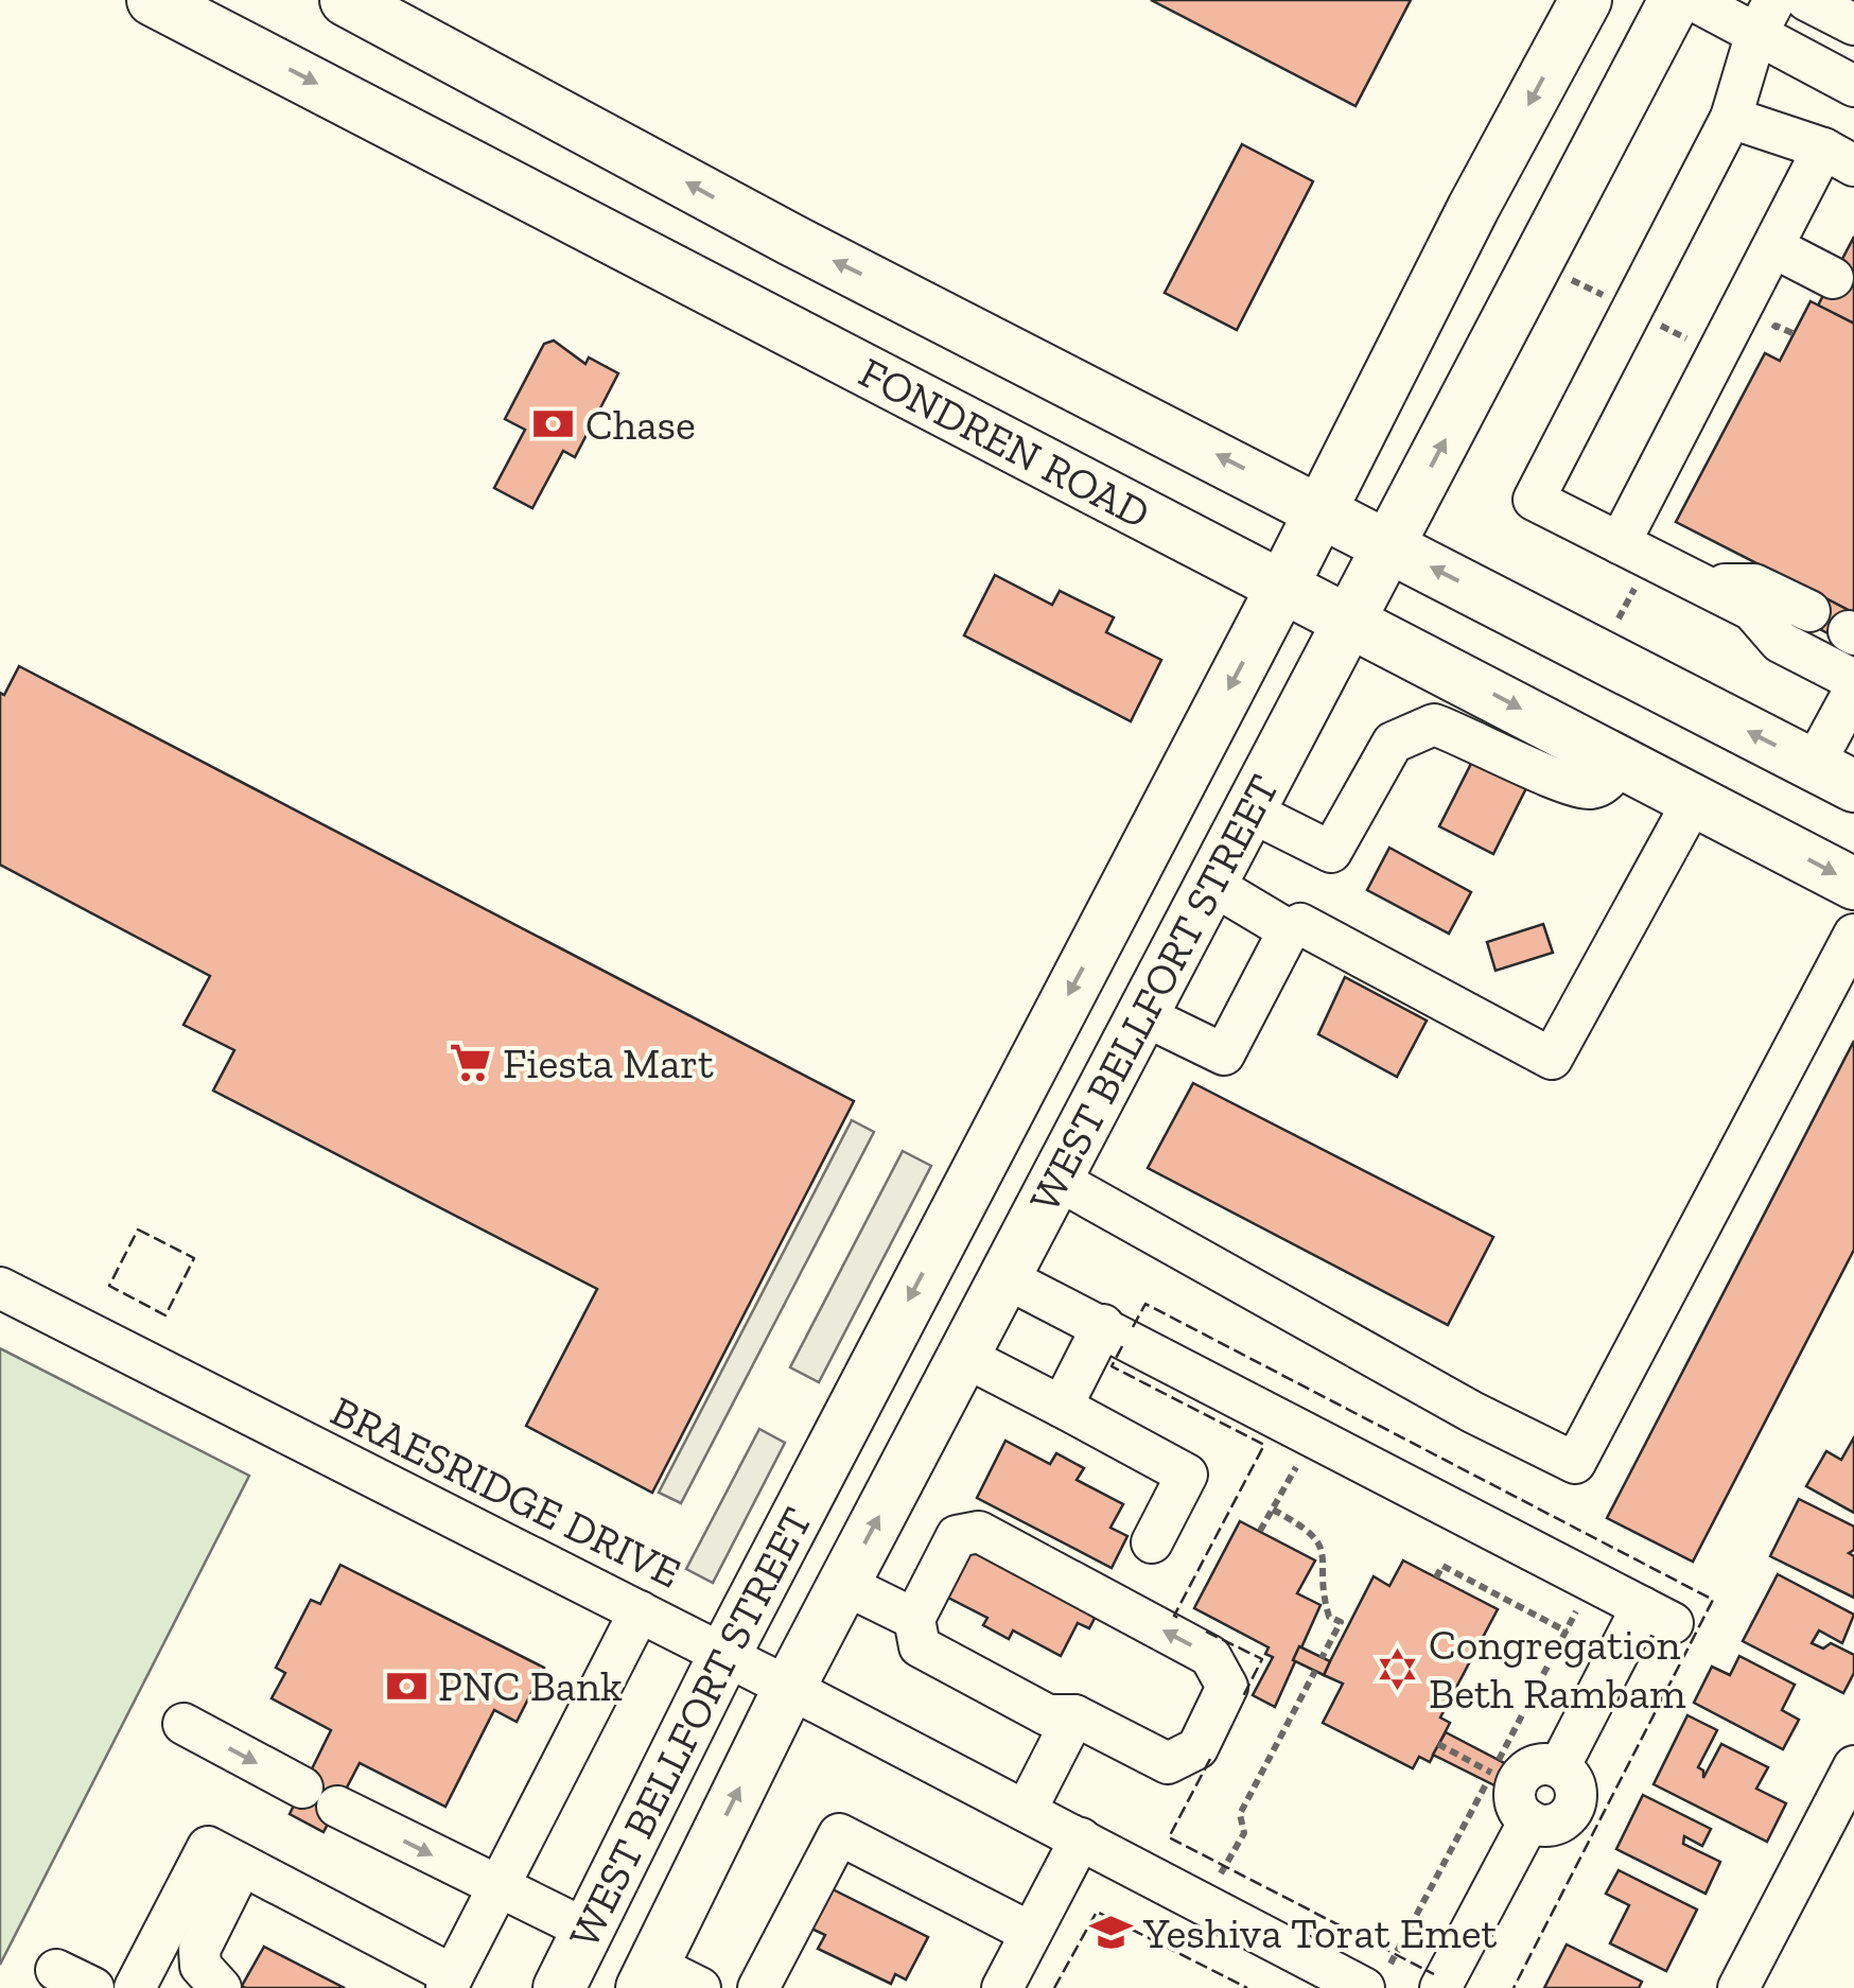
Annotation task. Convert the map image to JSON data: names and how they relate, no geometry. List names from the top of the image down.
{
  "streets": {
    "main road": ["FONDREN ROAD", "WEST BELLFORT STREET"],
    "street": ["BRAESRIDGE DRIVE"]
  },
  "crossings": [
    ["FONDREN ROAD", "WEST BELLFORT STREET"],
    ["WEST BELLFORT STREET", "BRAESRIDGE DRIVE"]
  ],
  "places": {
    "bank": ["Chase", "PNC Bank"],
    "supermarket": ["Fiesta Mart"],
    "synagogue": ["Congregation Beth Rambam"],
    "school or university": ["Yeshiva Torat Emet"]
  }
}
